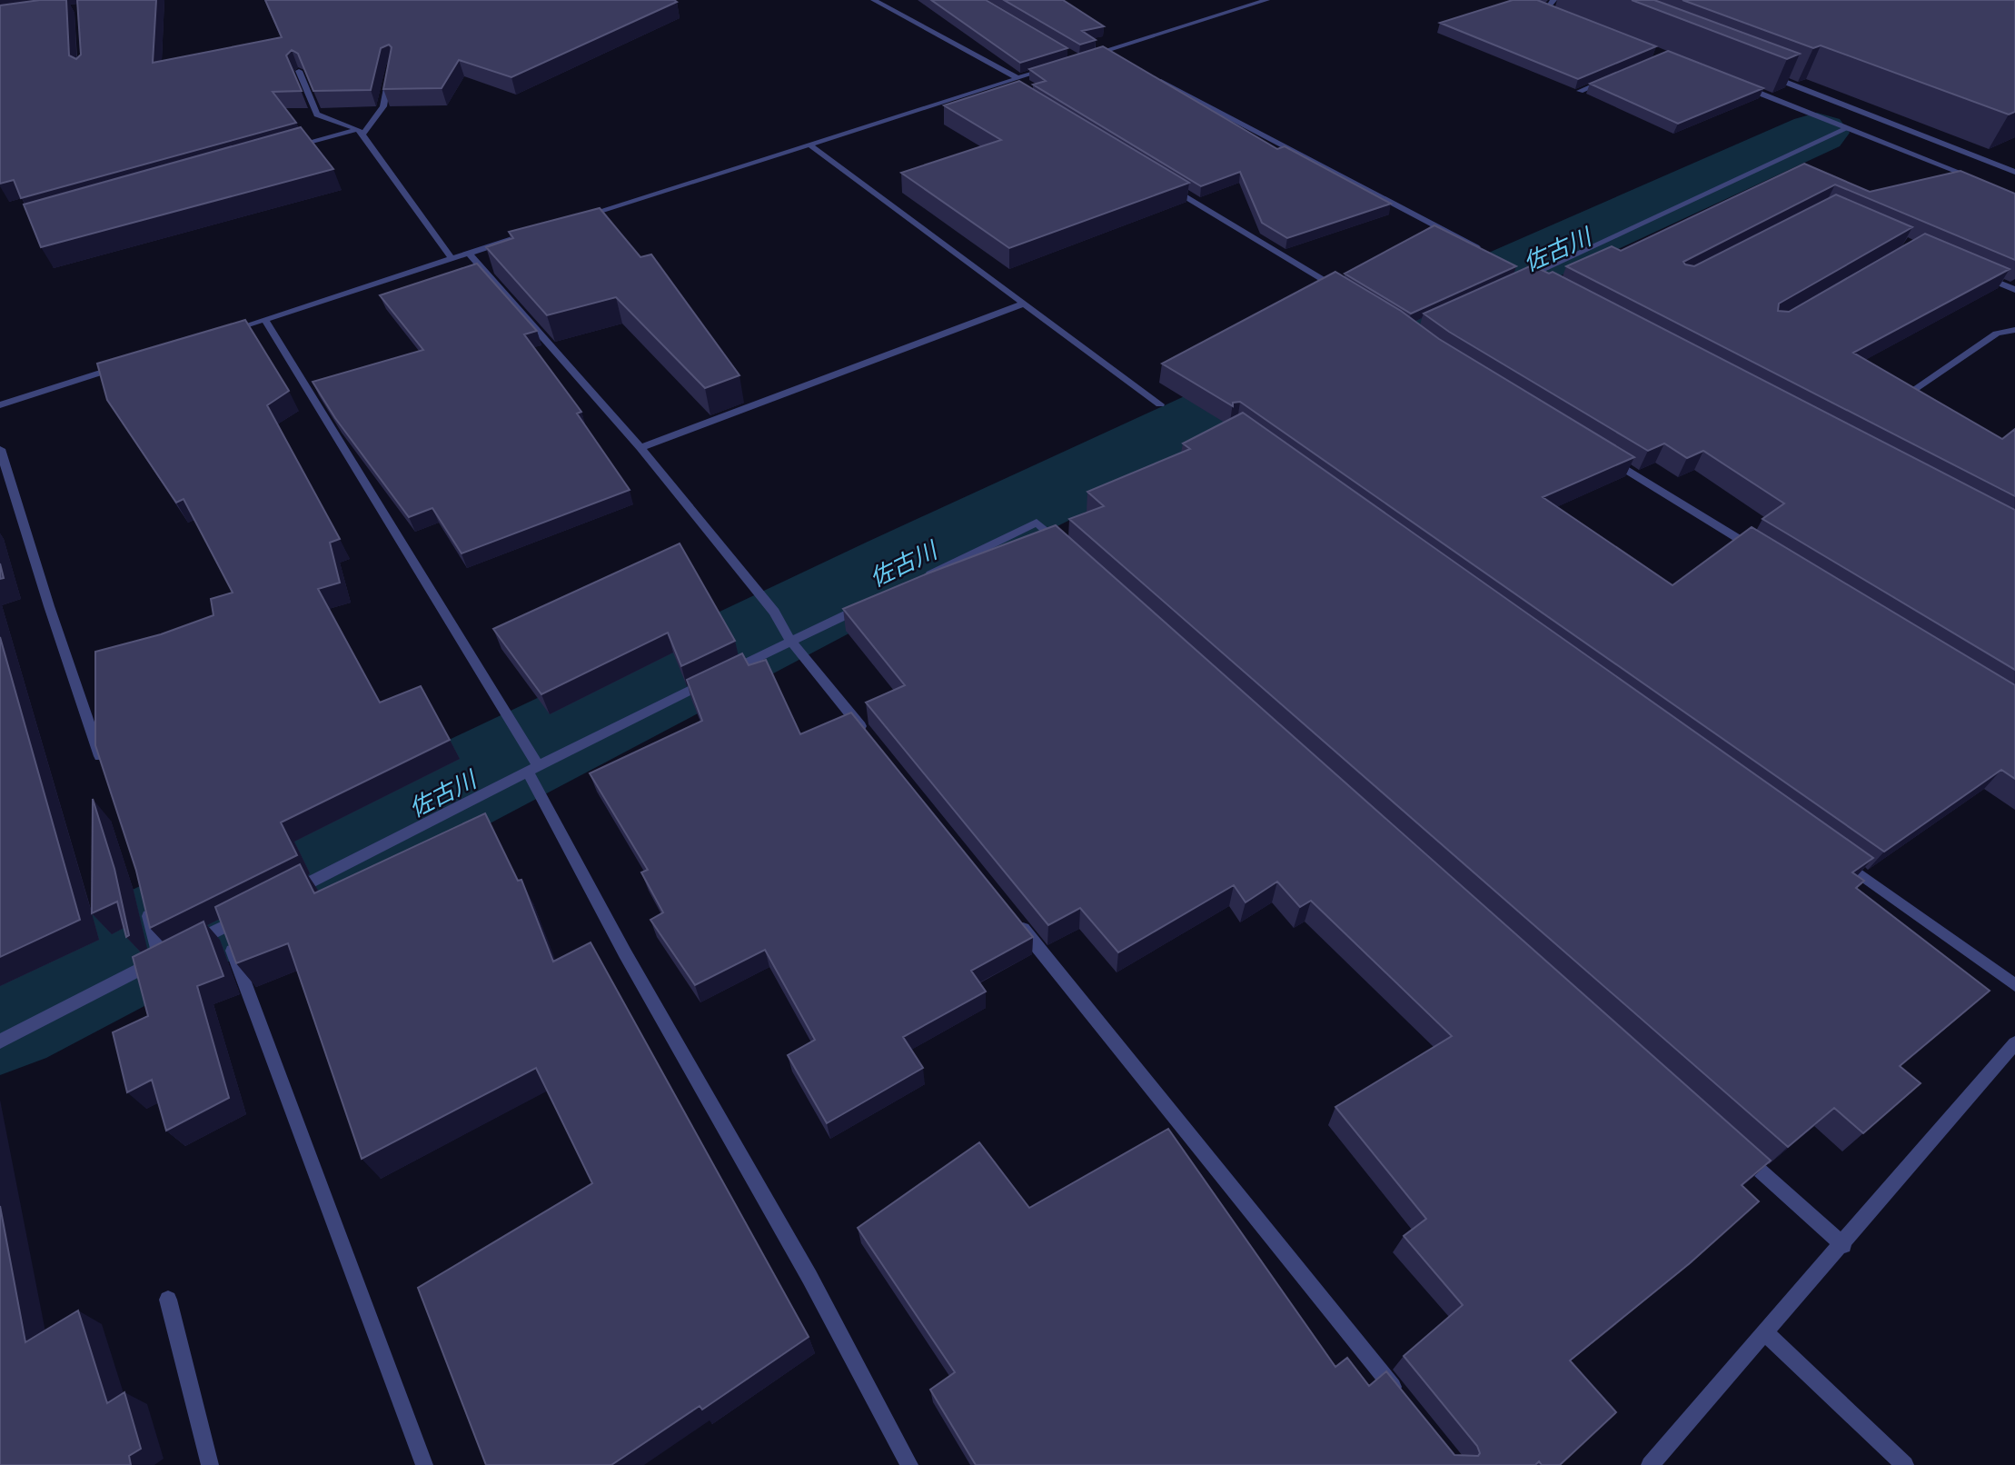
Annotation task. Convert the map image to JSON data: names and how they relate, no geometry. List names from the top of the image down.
{
  "water": ["佐古川"]
}
